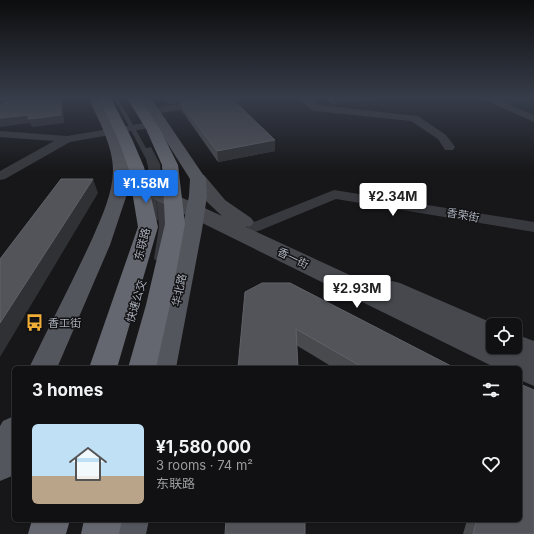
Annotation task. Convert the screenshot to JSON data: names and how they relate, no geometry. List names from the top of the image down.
{
  "streets": {
    "highway": ["东联路"],
    "main road": ["华北路"],
    "street": ["香荣街", "香一街"]
  },
  "crossings": [
    ["香荣街", "香一街"],
    ["香一街", "华北路"]
  ],
  "places": {
    "bus stop": ["香工街"]
  },
  "page": {
    "price": ["¥1.58M", "¥2.34M", "¥2.93M"],
    "heading": "3 homes",
    "list": [
      {
        "name": "¥1,580,000",
        "note": "3 rooms · 74 m² · 东联路"
      }
    ]
  }
}
